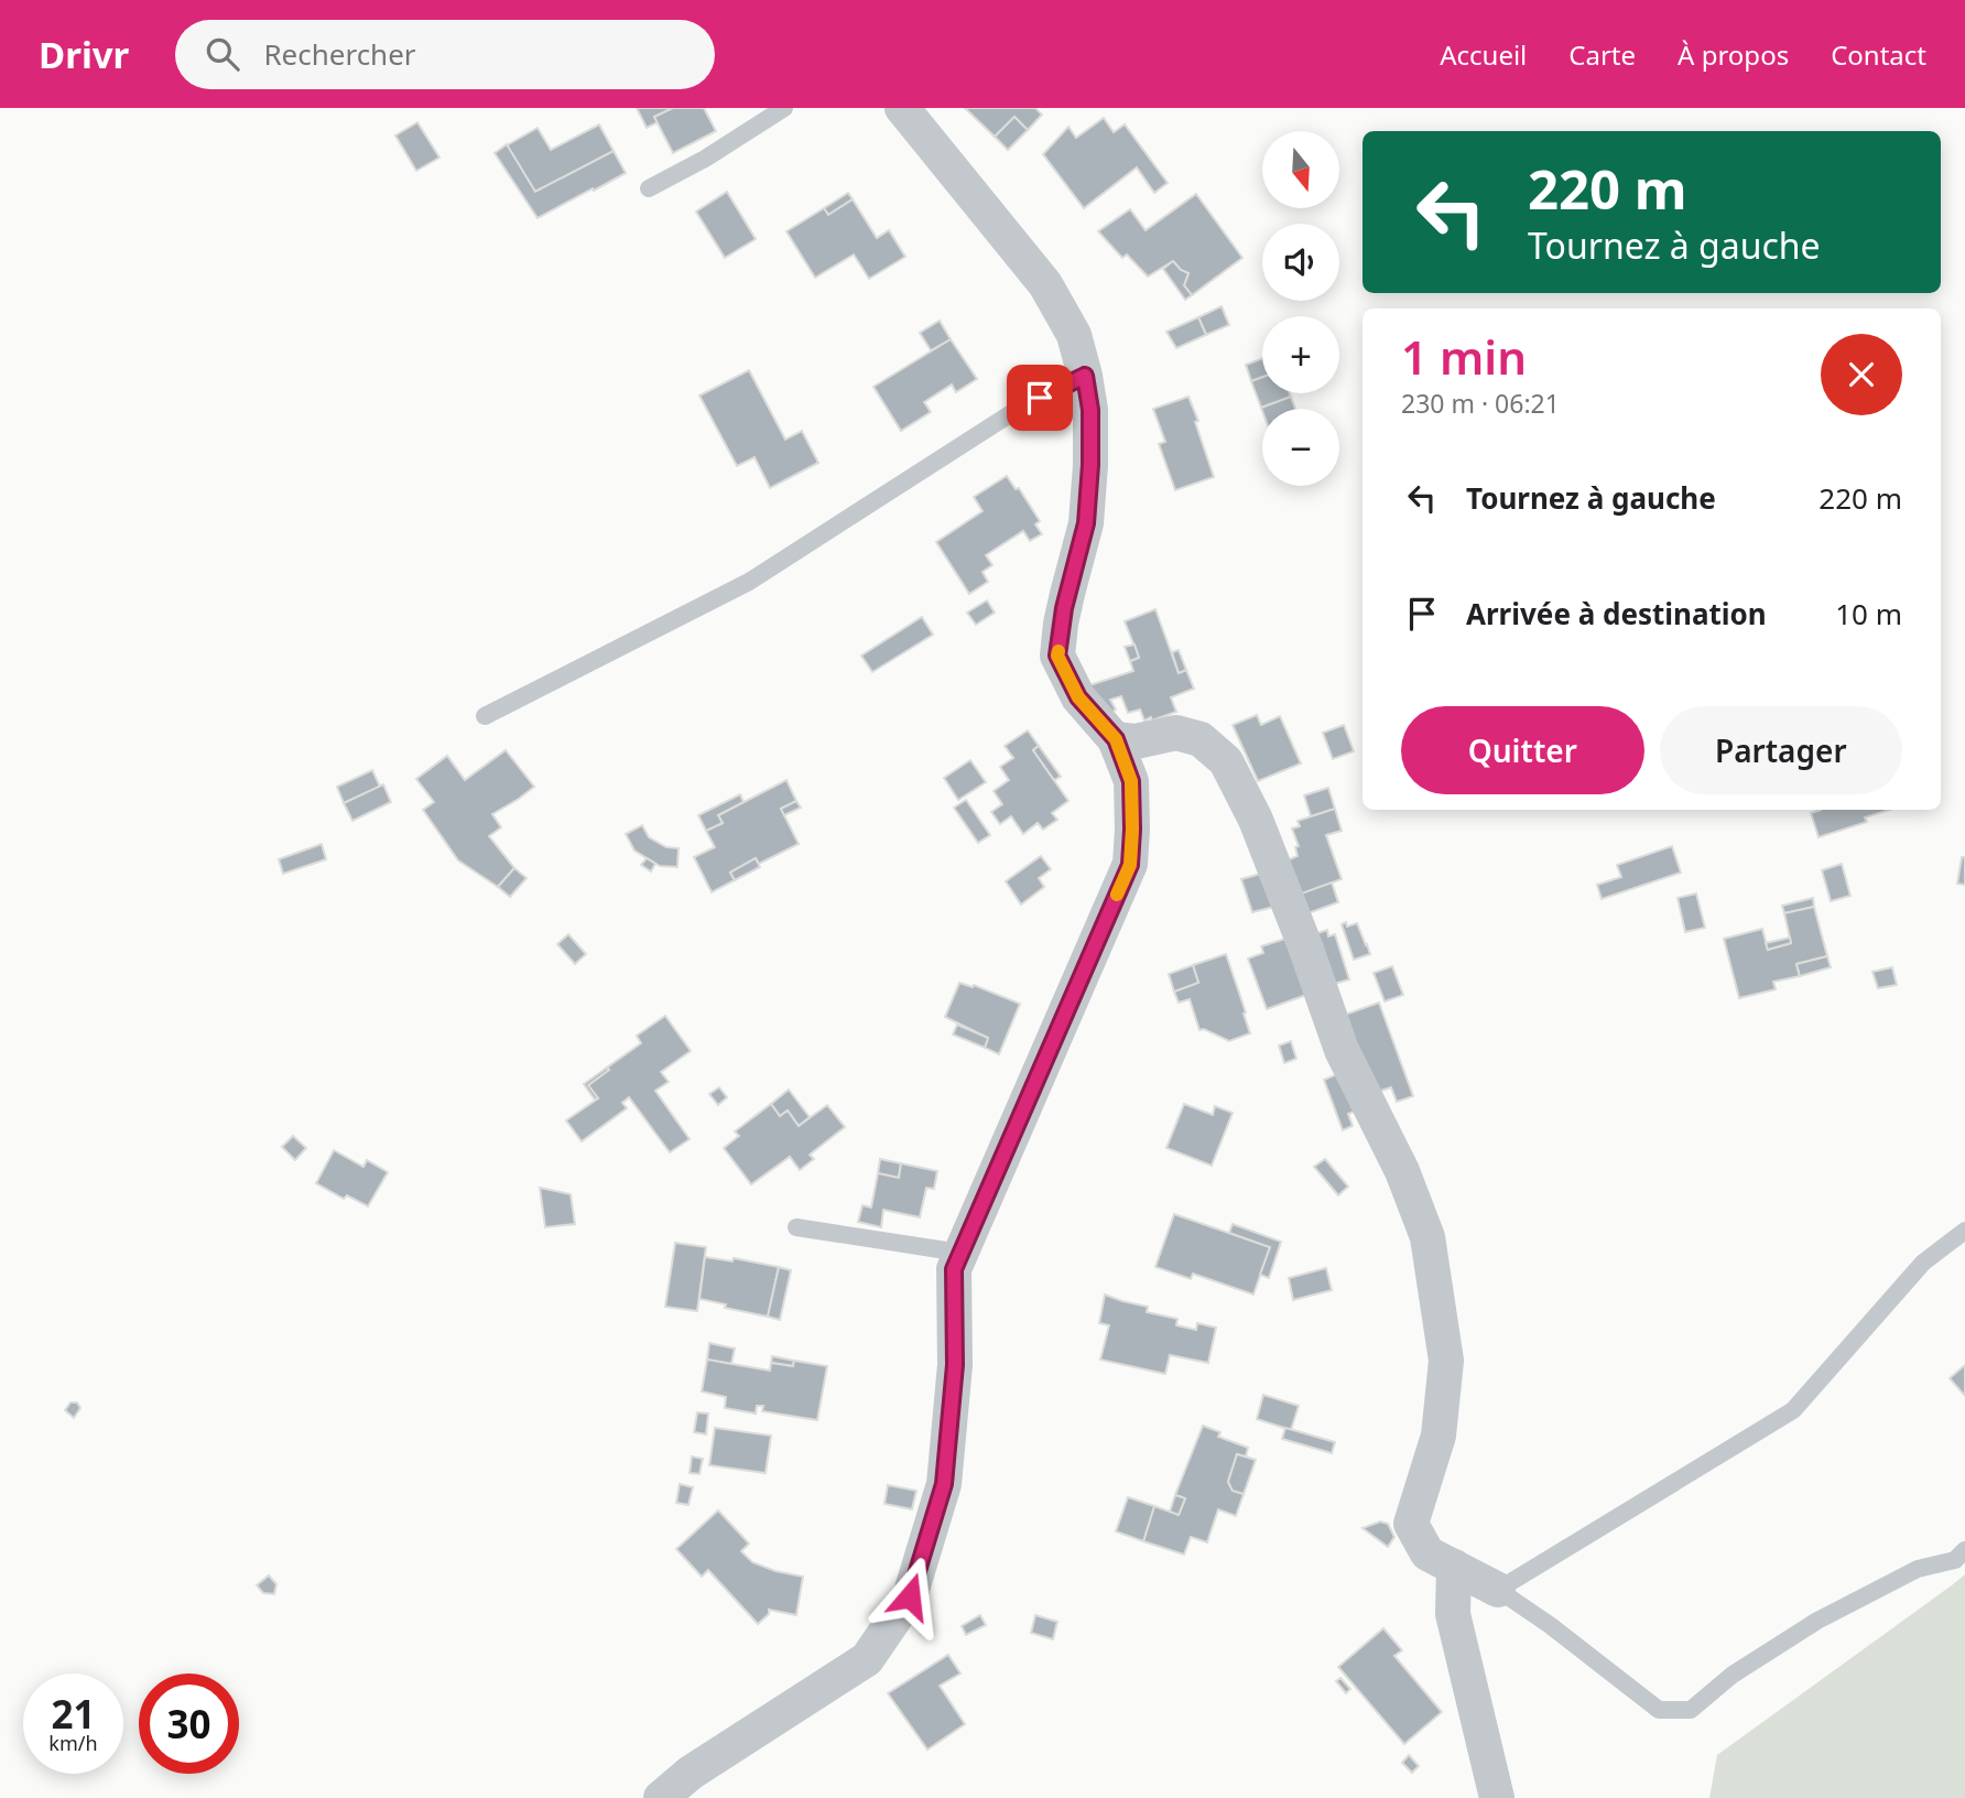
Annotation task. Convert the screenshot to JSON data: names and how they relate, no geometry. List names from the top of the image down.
{
  "north": "bottom",
  "page": {
    "header": "Drivr",
    "search": "Rechercher",
    "nav": [
      "Accueil",
      "Carte",
      "À propos",
      "Contact"
    ],
    "map_buttons": ["+", "−"],
    "turn": ["220 m", "Tournez à gauche"],
    "heading": ["1 min", "230 m · 06:21"],
    "list": [
      {
        "name": "Tournez à gauche",
        "value": "220 m"
      },
      {
        "name": "Arrivée à destination",
        "value": "10 m"
      }
    ],
    "buttons": ["Quitter", "Partager"],
    "speed": "21 km/h",
    "limit": "30"
  }
}
